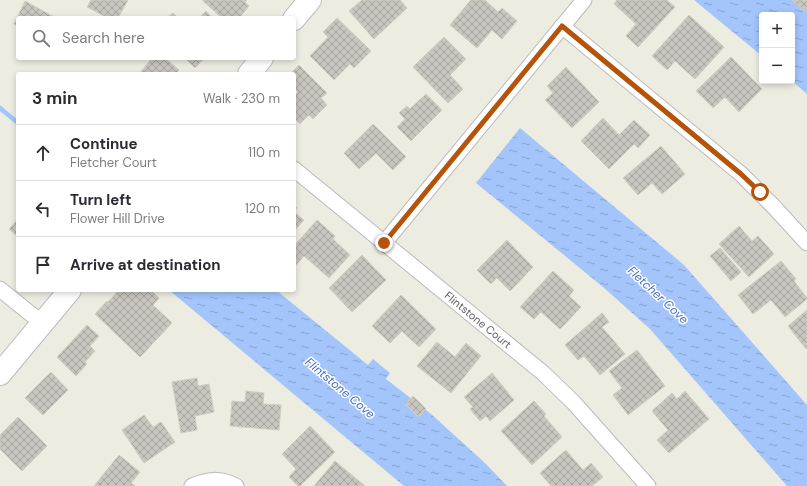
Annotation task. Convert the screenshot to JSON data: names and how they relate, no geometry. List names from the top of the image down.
{
  "streets": {
    "street": ["Flintstone Court"]
  },
  "water": ["Fletcher Cove", "Flintstone Cove"],
  "page": {
    "map_buttons": ["+", "−"],
    "search": "Search here",
    "heading": ["3 min", "Walk · 230 m"],
    "list": [
      ["Continue", "Fletcher Court", "110 m"],
      ["Turn left", "Flower Hill Drive", "120 m"],
      "Arrive at destination"
    ]
  }
}
